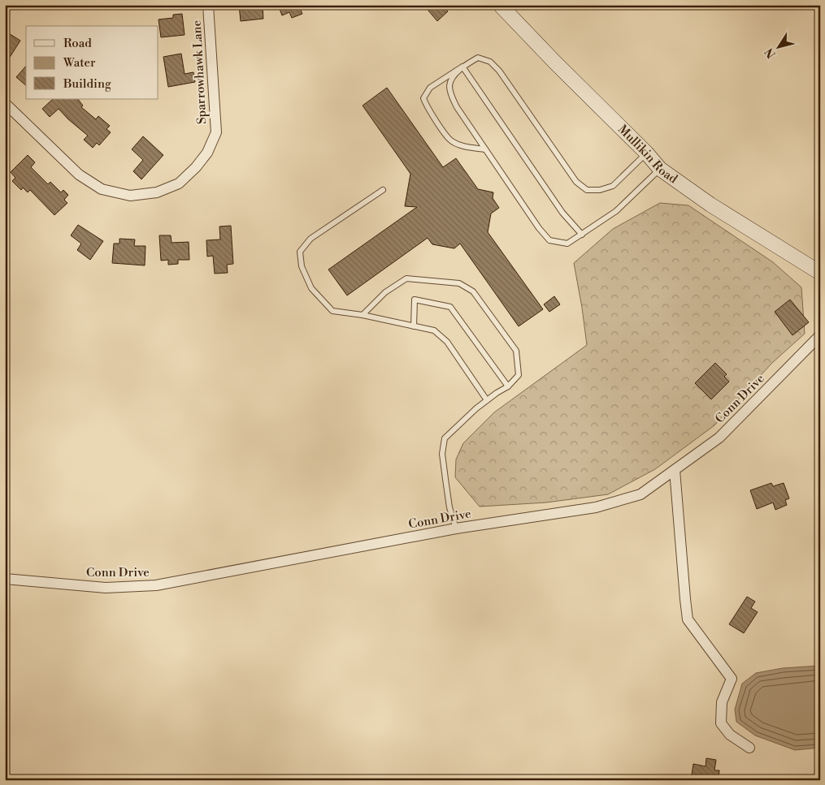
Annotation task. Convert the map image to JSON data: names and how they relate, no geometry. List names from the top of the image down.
{
  "streets": {
    "street": ["Sparrowhawk Lane", "Mullikin Road", "Conn Drive"]
  },
  "legend": ["Road", "Water", "Building"],
  "north": "bottom left"
}
